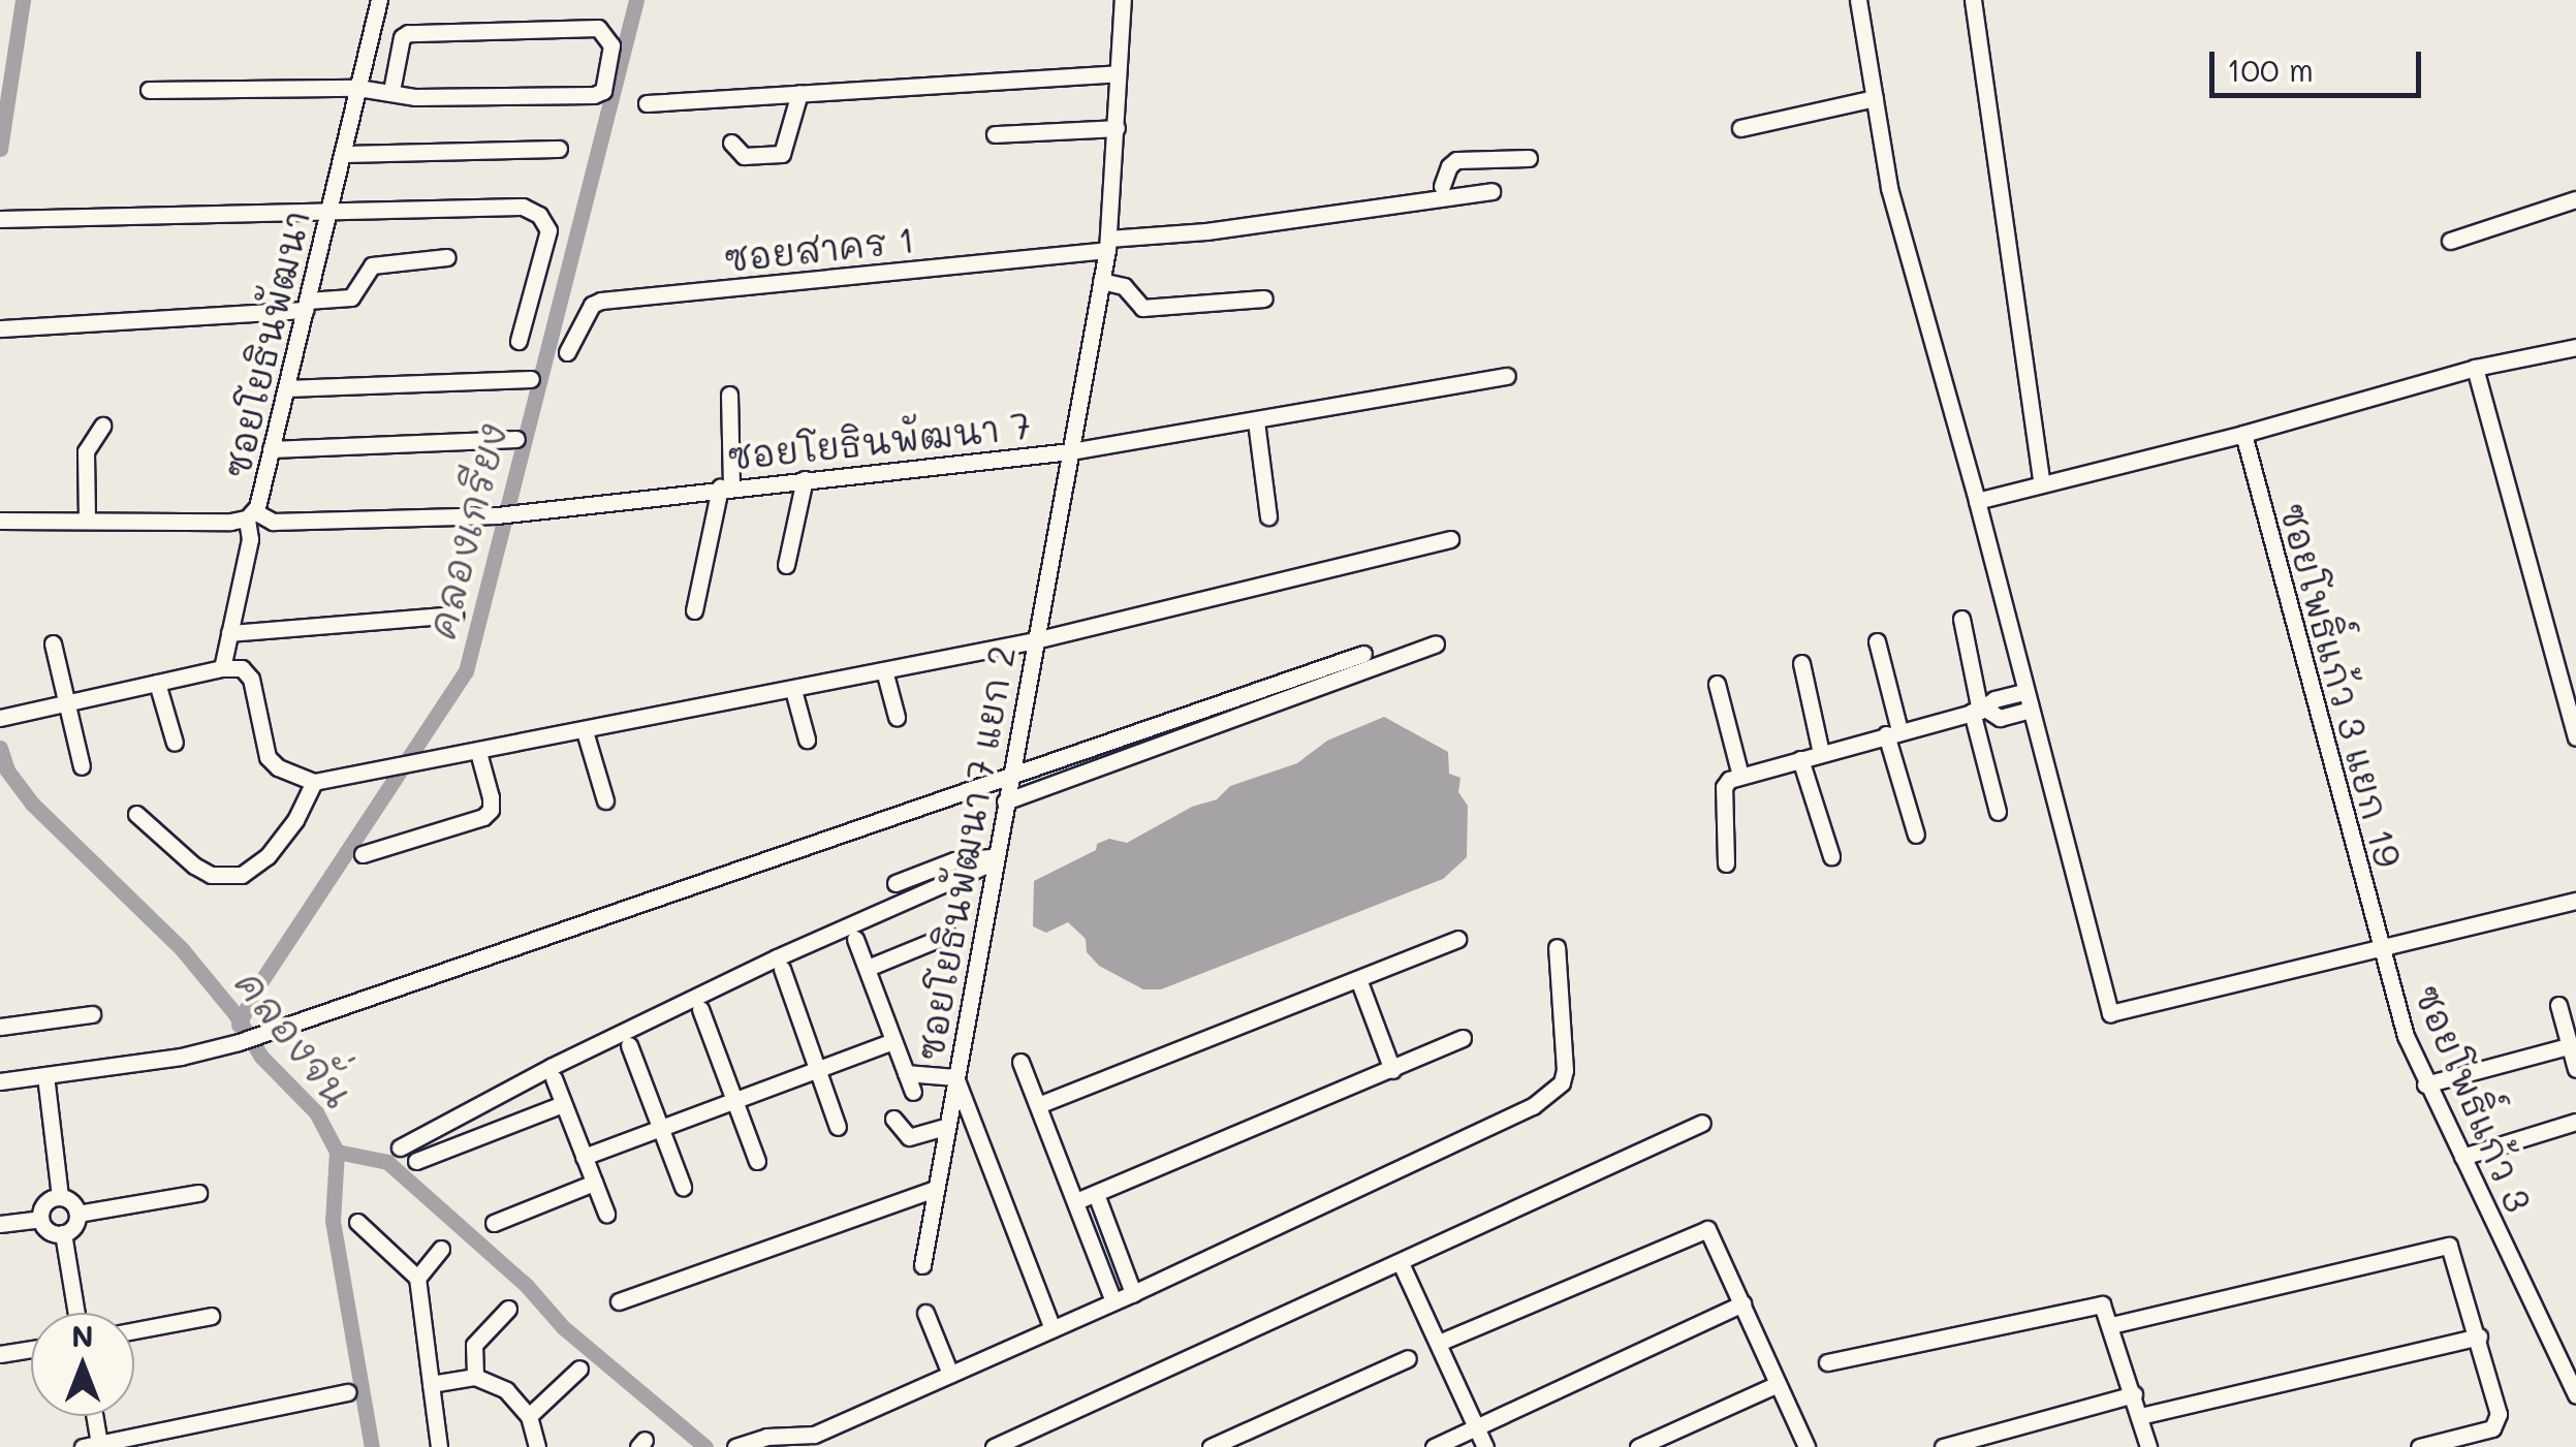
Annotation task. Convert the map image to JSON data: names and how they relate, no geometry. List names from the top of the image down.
{
  "streets": {
    "street": [
      "ซอยสาคร 1",
      "ซอยโยธินพัฒนา",
      "ซอยโยธินพัฒนา 7",
      "ซอยโพธิ์แก้ว 3 แยก 19",
      "ซอยโยธินพัฒนา 7 แยก 2",
      "ซอยโพธิ์แก้ว 3"
    ]
  },
  "crossings": [
    ["ซอยสาคร 1", "ซอยโยธินพัฒนา 7 แยก 2"],
    ["ซอยโยธินพัฒนา", "ซอยโยธินพัฒนา 7"],
    ["ซอยโยธินพัฒนา 7", "ซอยโยธินพัฒนา 7 แยก 2"],
    ["ซอยโพธิ์แก้ว 3 แยก 19", "ซอยโพธิ์แก้ว 3"]
  ],
  "water": ["คลองเกรียง", "คลองจั่น"],
  "scale_bar": "100 m",
  "north": "top"
}
